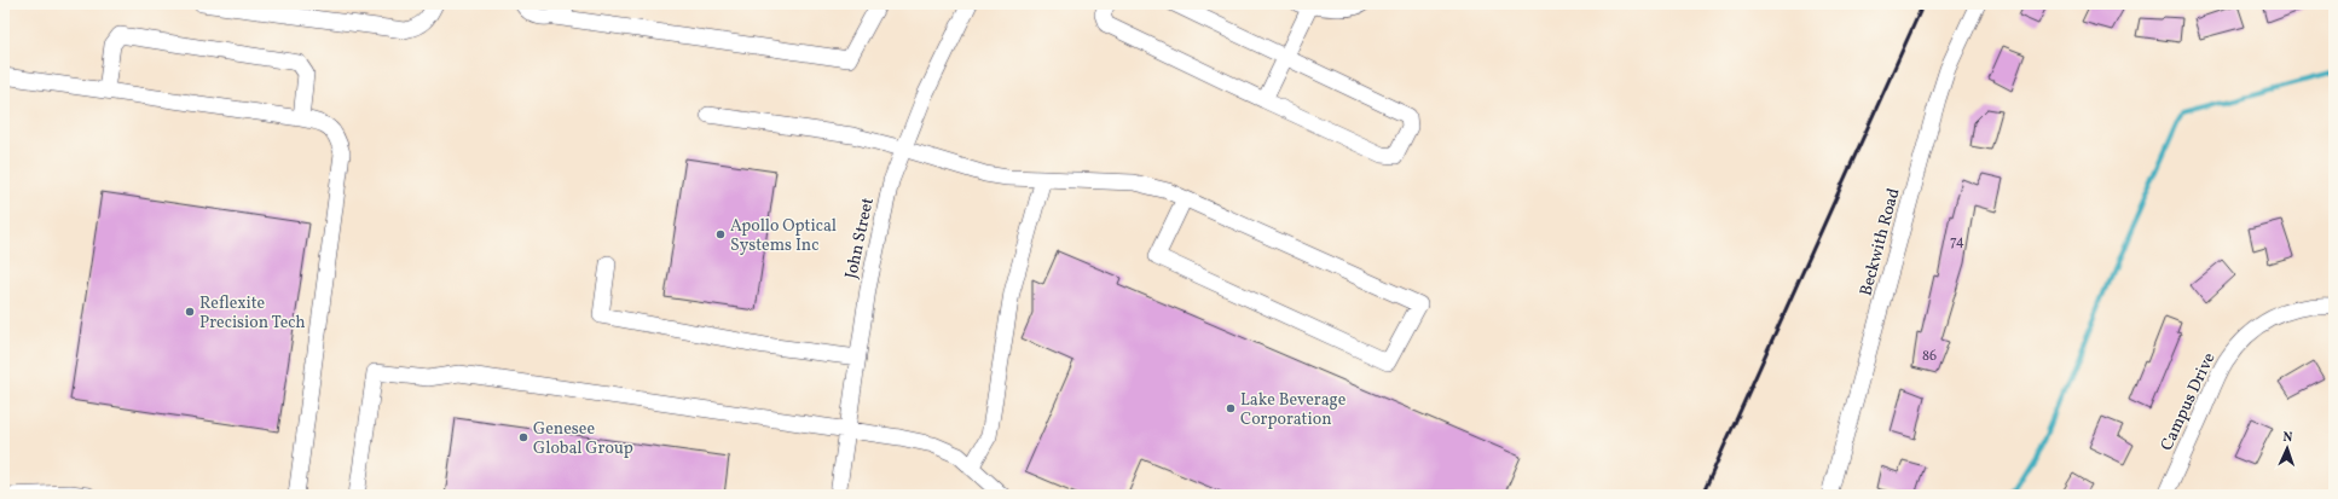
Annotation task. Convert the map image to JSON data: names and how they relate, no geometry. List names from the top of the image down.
{
  "streets": {
    "street": ["John Street", "Beckwith Road", "Campus Drive"]
  },
  "places": [
    "Apollo Optical Systems Inc",
    "Reflexite Precision Tech",
    "Lake Beverage Corporation",
    "Genesee Global Group"
  ],
  "house_numbers": ["74", "86"],
  "north": "top"
}
